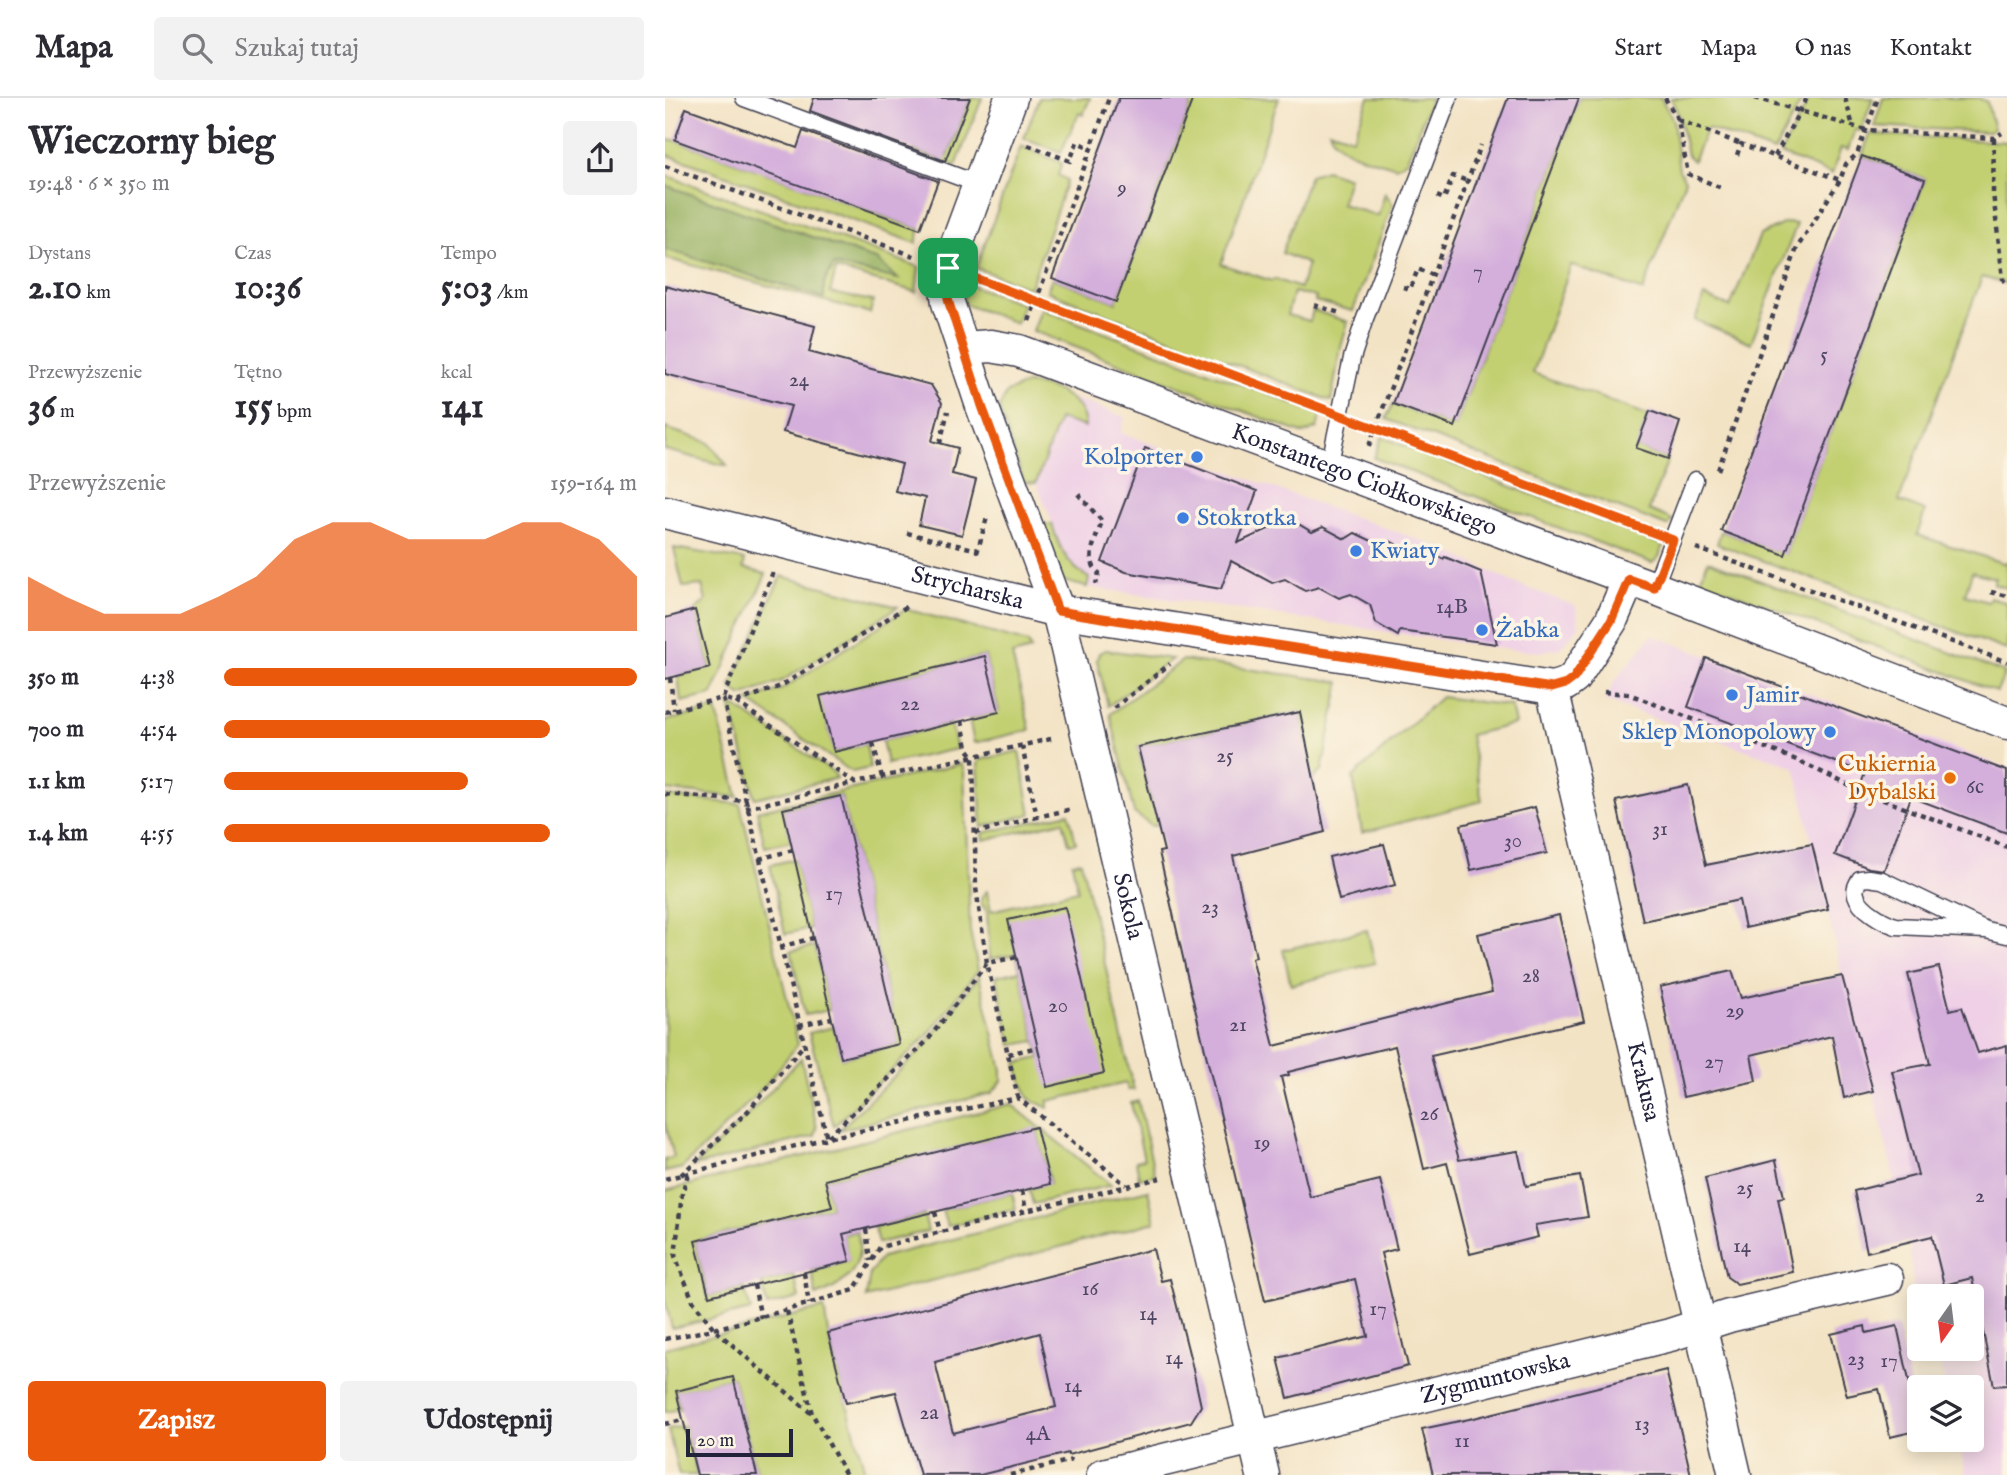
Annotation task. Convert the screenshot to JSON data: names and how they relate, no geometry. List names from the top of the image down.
{
  "streets": {
    "street": [
      "Konstantego Ciołkowskiego",
      "Strycharska",
      "Sokola",
      "Krakusa",
      "Zygmuntowska"
    ]
  },
  "crossings": [
    ["Konstantego Ciołkowskiego", "Sokola"],
    ["Strycharska", "Sokola"],
    ["Strycharska", "Krakusa"],
    ["Sokola", "Zygmuntowska"],
    ["Krakusa", "Zygmuntowska"]
  ],
  "places": [
    "Kolporter",
    "Stokrotka",
    "Kwiaty",
    "Żabka",
    "Jamir",
    "Sklep Monopolowy",
    "Cukiernia Dybalski"
  ],
  "house_numbers": [
    "9",
    "7",
    "5",
    "24",
    "14B",
    "22",
    "25",
    "6c",
    "31",
    "30",
    "17",
    "23",
    "28",
    "20",
    "29",
    "21",
    "27",
    "26",
    "19",
    "25",
    "2",
    "14",
    "16",
    "17",
    "14",
    "14",
    "23",
    "17",
    "14",
    "2a",
    "13",
    "4A",
    "11"
  ],
  "scale_bar": "20 m",
  "north": "bottom",
  "page": {
    "header": "Mapa",
    "search": "Szukaj tutaj",
    "nav": [
      "Start",
      "Mapa",
      "O nas",
      "Kontakt"
    ],
    "heading": ["Wieczorny bieg", "19:48 · 6 × 350 m"],
    "stats": [
      ["Dystans", "2.10 km"],
      ["Czas", "10:36"],
      ["Tempo", "5:03 /km"],
      ["Przewyższenie", "36 m"],
      ["Tętno", "155 bpm"],
      ["kcal", "141"]
    ],
    "chart": ["Przewyższenie", "159–164 m"],
    "list": [
      {
        "name": "350 m",
        "note": "4:38"
      },
      {
        "name": "700 m",
        "note": "4:54"
      },
      {
        "name": "1.1 km",
        "note": "5:17"
      },
      {
        "name": "1.4 km",
        "note": "4:55"
      }
    ],
    "buttons": ["Zapisz", "Udostępnij"],
    "scale": "20 m"
  }
}
